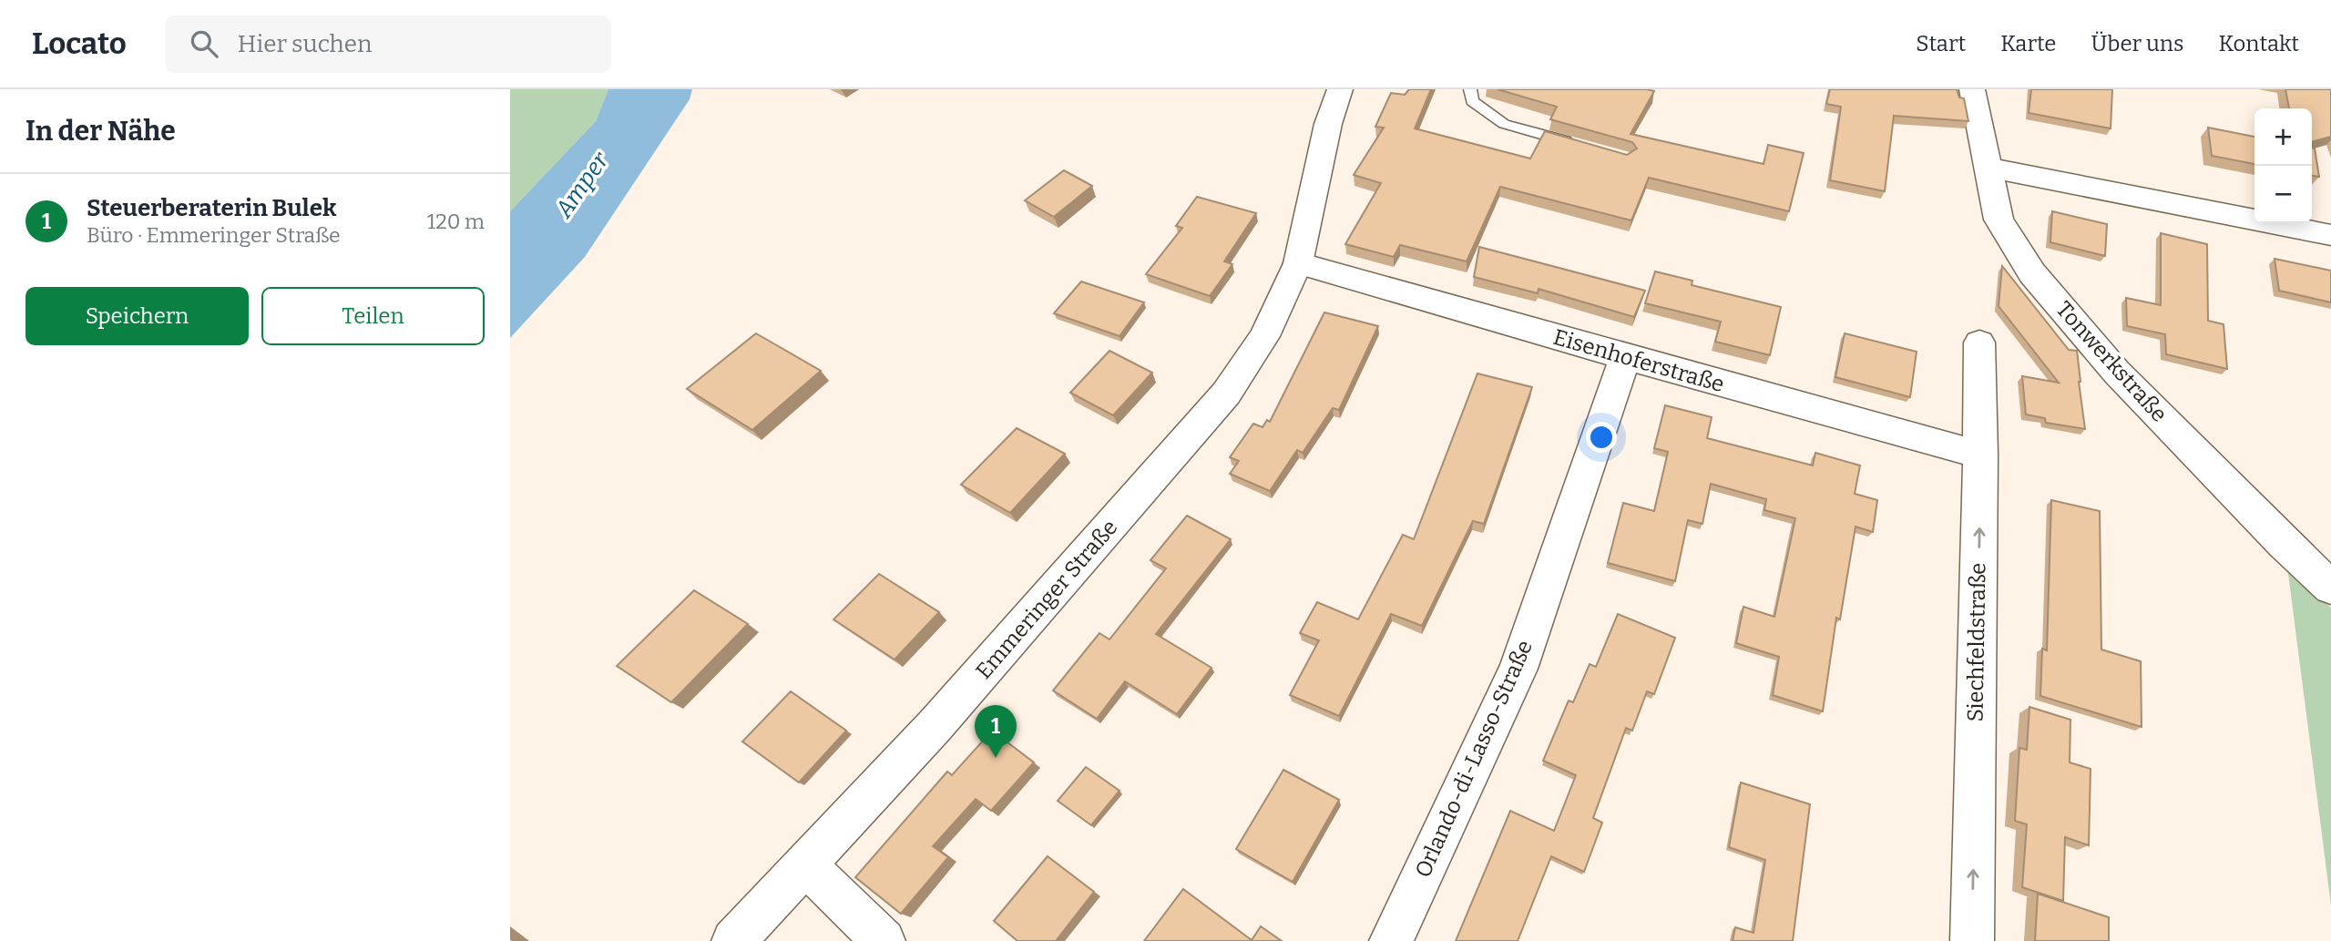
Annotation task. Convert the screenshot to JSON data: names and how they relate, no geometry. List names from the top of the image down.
{
  "streets": {
    "street": [
      "Eisenhoferstraße",
      "Tonwerkstraße",
      "Emmeringer Straße",
      "Siechfeldstraße",
      "Orlando-di-Lasso-Straße"
    ]
  },
  "crossings": [
    ["Eisenhoferstraße", "Emmeringer Straße"],
    ["Eisenhoferstraße", "Siechfeldstraße"],
    ["Eisenhoferstraße", "Orlando-di-Lasso-Straße"]
  ],
  "one_way": ["Siechfeldstraße"],
  "water": ["Amper"],
  "page": {
    "header": "Locato",
    "search": "Hier suchen",
    "nav": [
      "Start",
      "Karte",
      "Über uns",
      "Kontakt"
    ],
    "heading": "In der Nähe",
    "map_buttons": ["+", "−"],
    "list": [
      {
        "mark": "1",
        "name": "Steuerberaterin Bulek",
        "note": "Büro · Emmeringer Straße",
        "value": "120 m"
      }
    ],
    "buttons": ["Speichern", "Teilen"],
    "pins": "1"
  }
}
